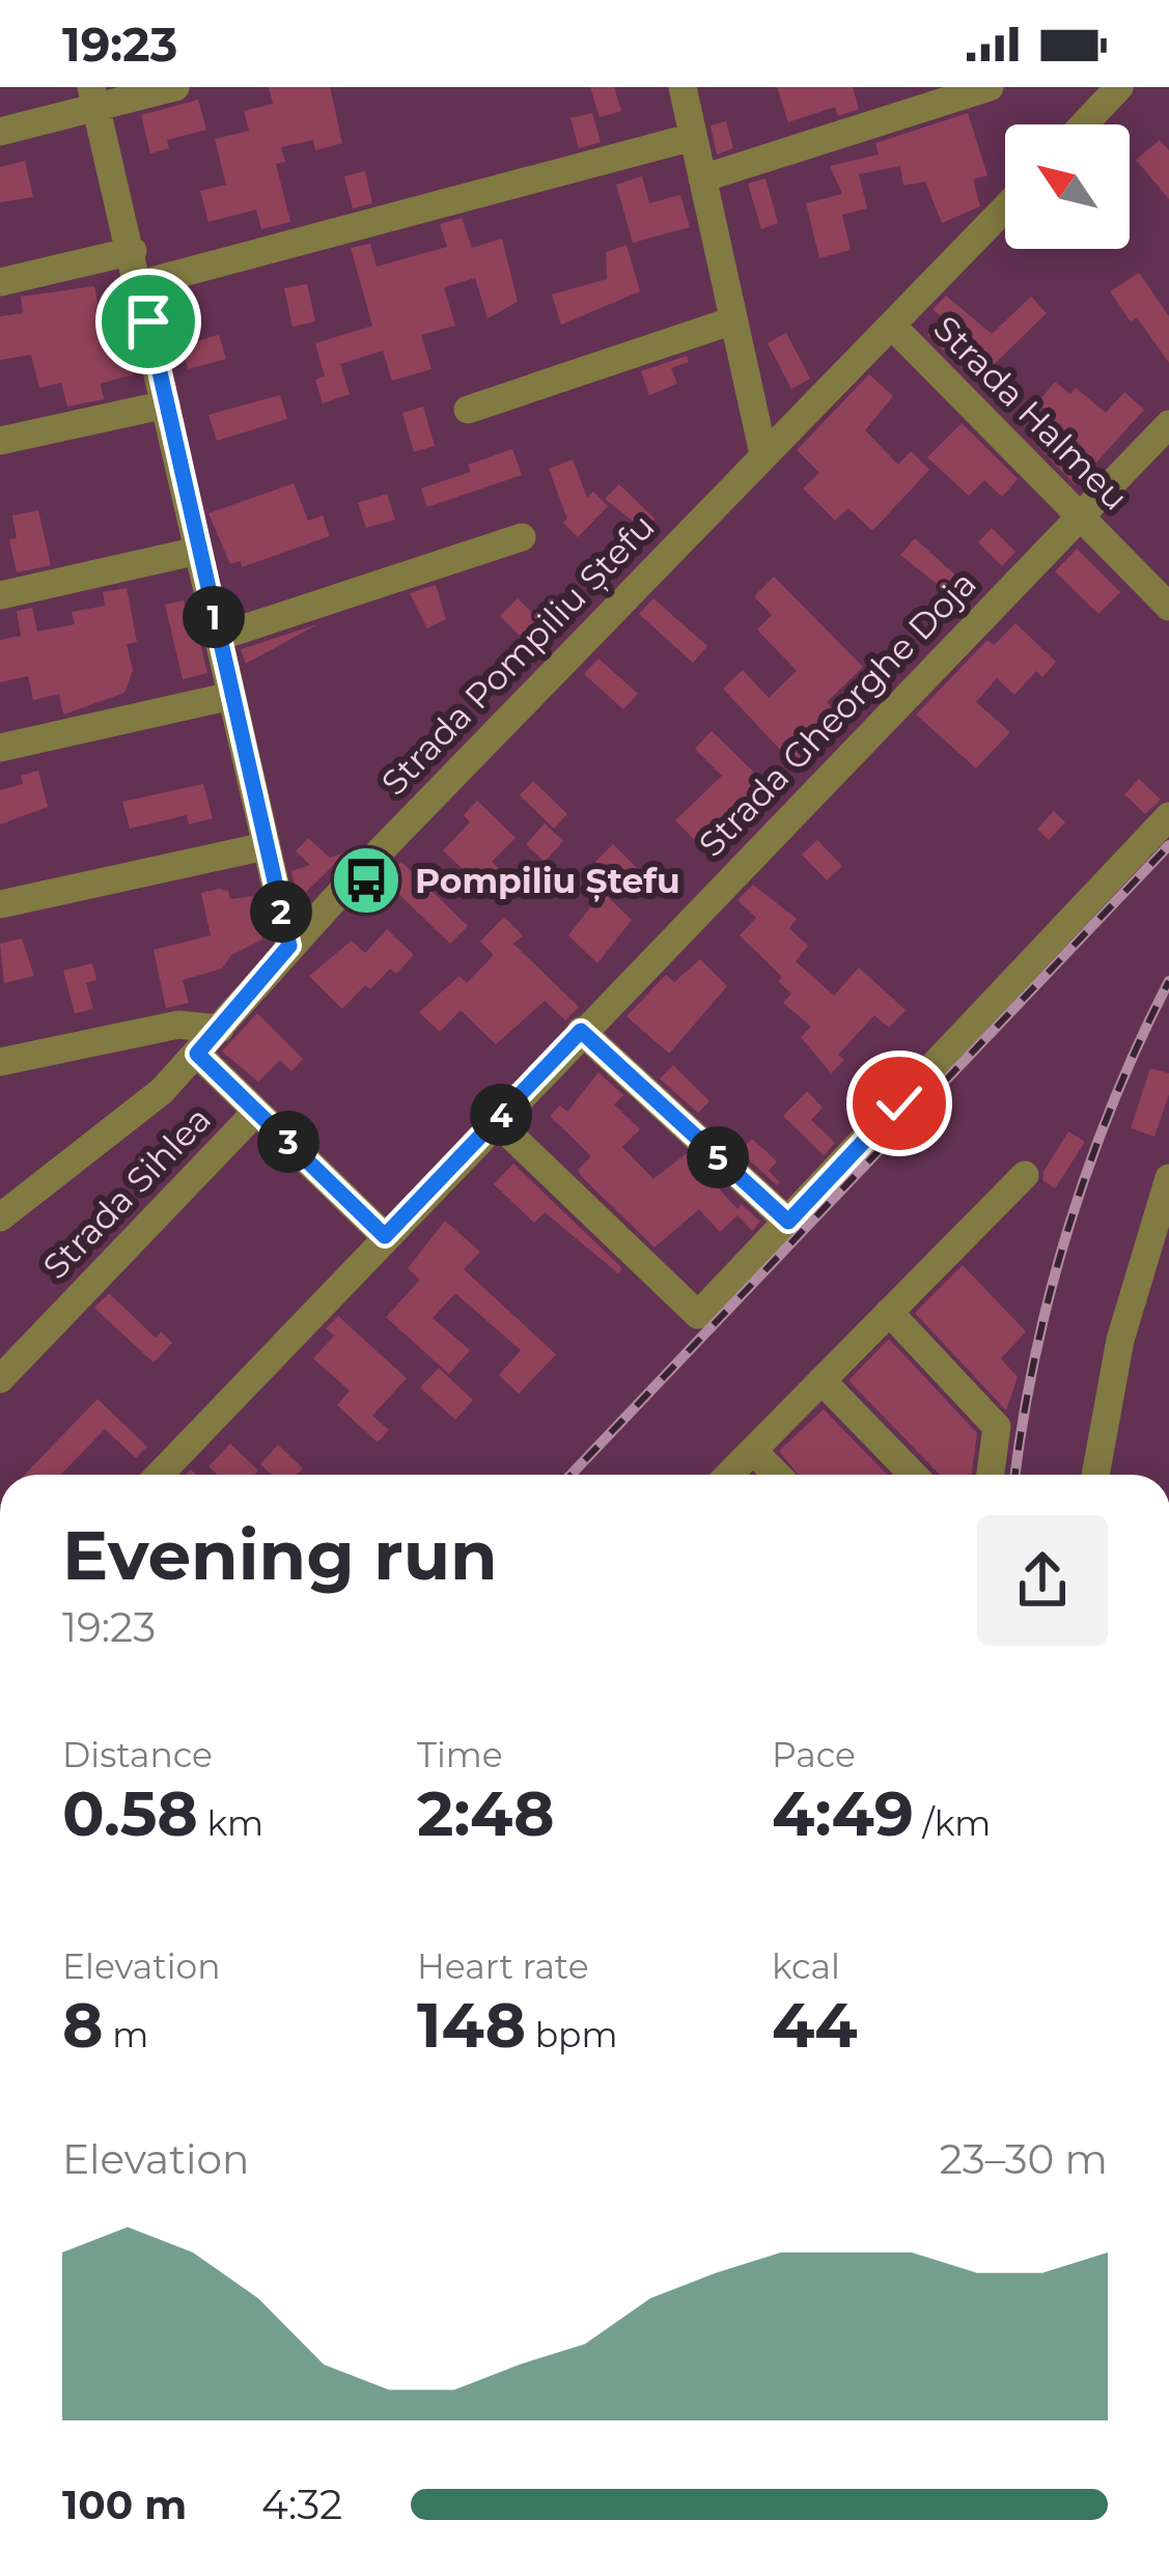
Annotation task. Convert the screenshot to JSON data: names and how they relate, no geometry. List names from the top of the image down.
{
  "streets": {
    "street": [
      "Strada Halmeu",
      "Strada Pompiliu Ștefu",
      "Strada Gheorghe Doja",
      "Strada Sihlea"
    ]
  },
  "crossings": [
    ["Strada Halmeu", "Strada Pompiliu Ștefu"],
    ["Strada Halmeu", "Strada Gheorghe Doja"],
    ["Strada Pompiliu Ștefu", "Strada Sihlea"],
    ["Strada Gheorghe Doja", "Strada Sihlea"]
  ],
  "places": {
    "bus stop": ["Pompiliu Ștefu"]
  },
  "north": "top left",
  "page": {
    "status": "19:23",
    "pins": [
      "1",
      "2",
      "4",
      "3",
      "5"
    ],
    "heading": ["Evening run", "19:23"],
    "stats": [
      ["Distance", "0.58 km"],
      ["Time", "2:48"],
      ["Pace", "4:49 /km"],
      ["Elevation", "8 m"],
      ["Heart rate", "148 bpm"],
      ["kcal", "44"]
    ],
    "chart": ["Elevation", "23–30 m"],
    "list": [
      {
        "name": "100 m",
        "note": "4:32"
      }
    ]
  }
}
